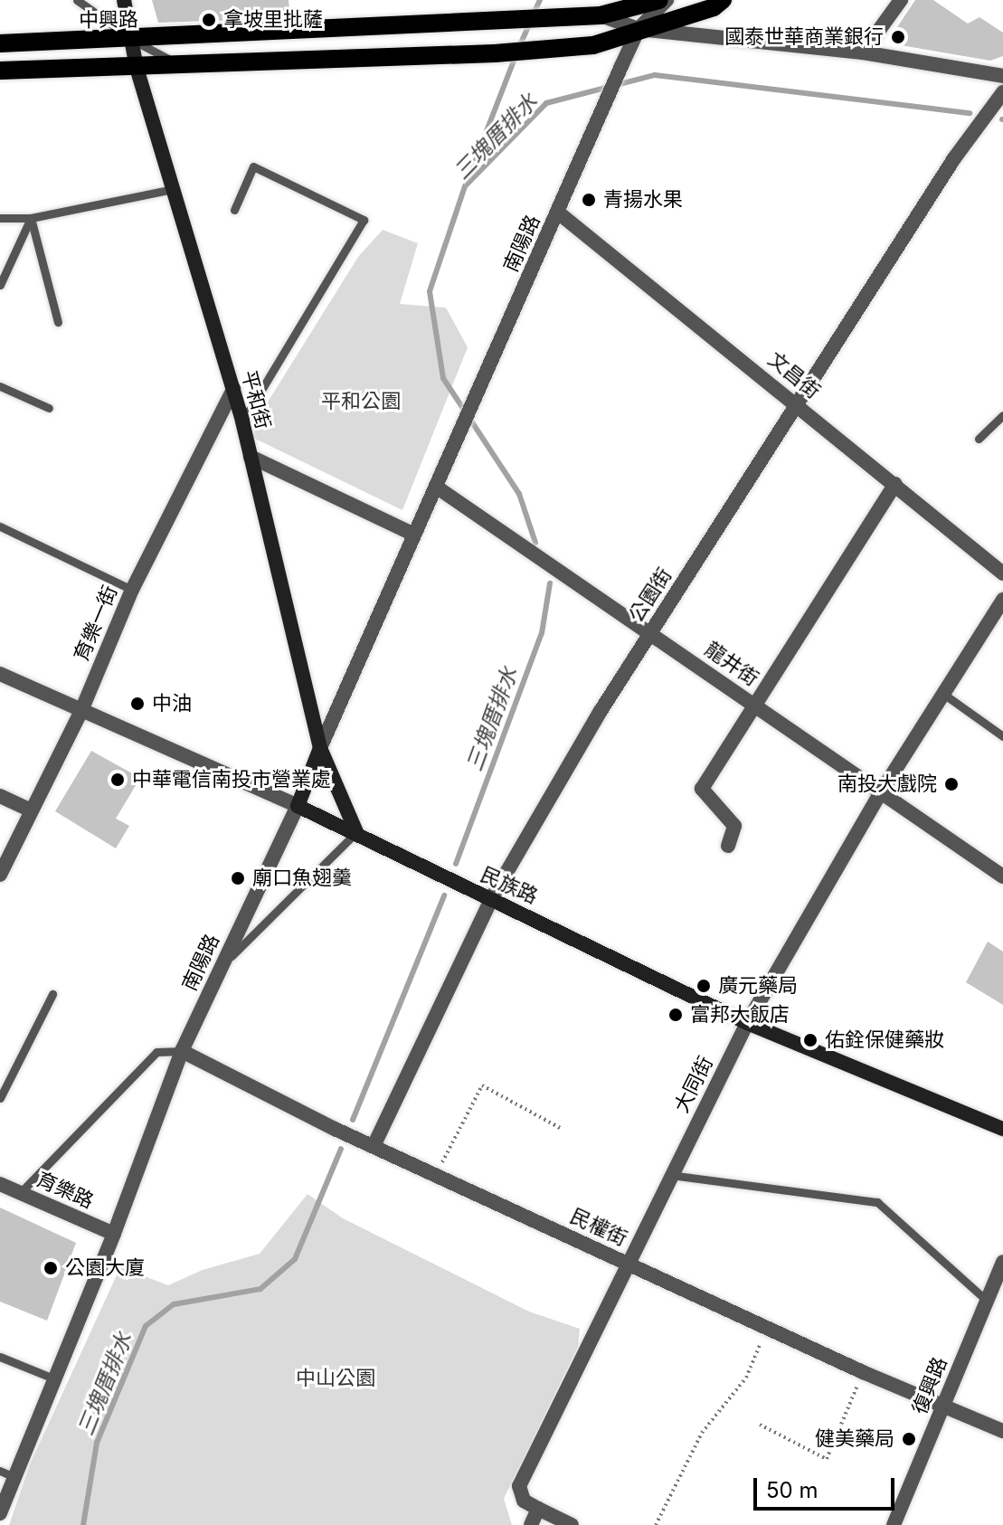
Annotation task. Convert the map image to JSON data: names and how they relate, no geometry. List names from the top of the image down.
{
  "streets": {
    "main road": [
      "中興路",
      "南陽路",
      "平和街",
      "民族路"
    ],
    "street": [
      "文昌街",
      "公園街",
      "育樂一街",
      "龍井街",
      "大同街",
      "育樂路",
      "民權街",
      "復興路"
    ]
  },
  "crossings": [
    ["中興路", "平和街"],
    ["南陽路", "文昌街"],
    ["南陽路", "平和街"],
    ["南陽路", "龍井街"],
    ["南陽路", "民族路"],
    ["南陽路", "育樂路"],
    ["南陽路", "民權街"],
    ["文昌街", "公園街"],
    ["平和街", "育樂一街"],
    ["平和街", "民族路"],
    ["公園街", "龍井街"],
    ["公園街", "民族路"],
    ["公園街", "民權街"],
    ["育樂一街", "民族路"],
    ["龍井街", "大同街"],
    ["民族路", "大同街"],
    ["大同街", "民權街"],
    ["民權街", "復興路"]
  ],
  "water": ["三塊厝排水"],
  "parks": ["平和公園", "中山公園"],
  "places": [
    "拿坡里批薩",
    "國泰世華商業銀行",
    "青揚水果",
    "中油",
    "中華電信南投市營業處",
    "南投大戲院",
    "廟口魚翅羹",
    "廣元藥局",
    "富邦大飯店",
    "佑銓保健藥妝",
    "公園大廈",
    "健美藥局"
  ],
  "scale_bar": "50 m"
}
